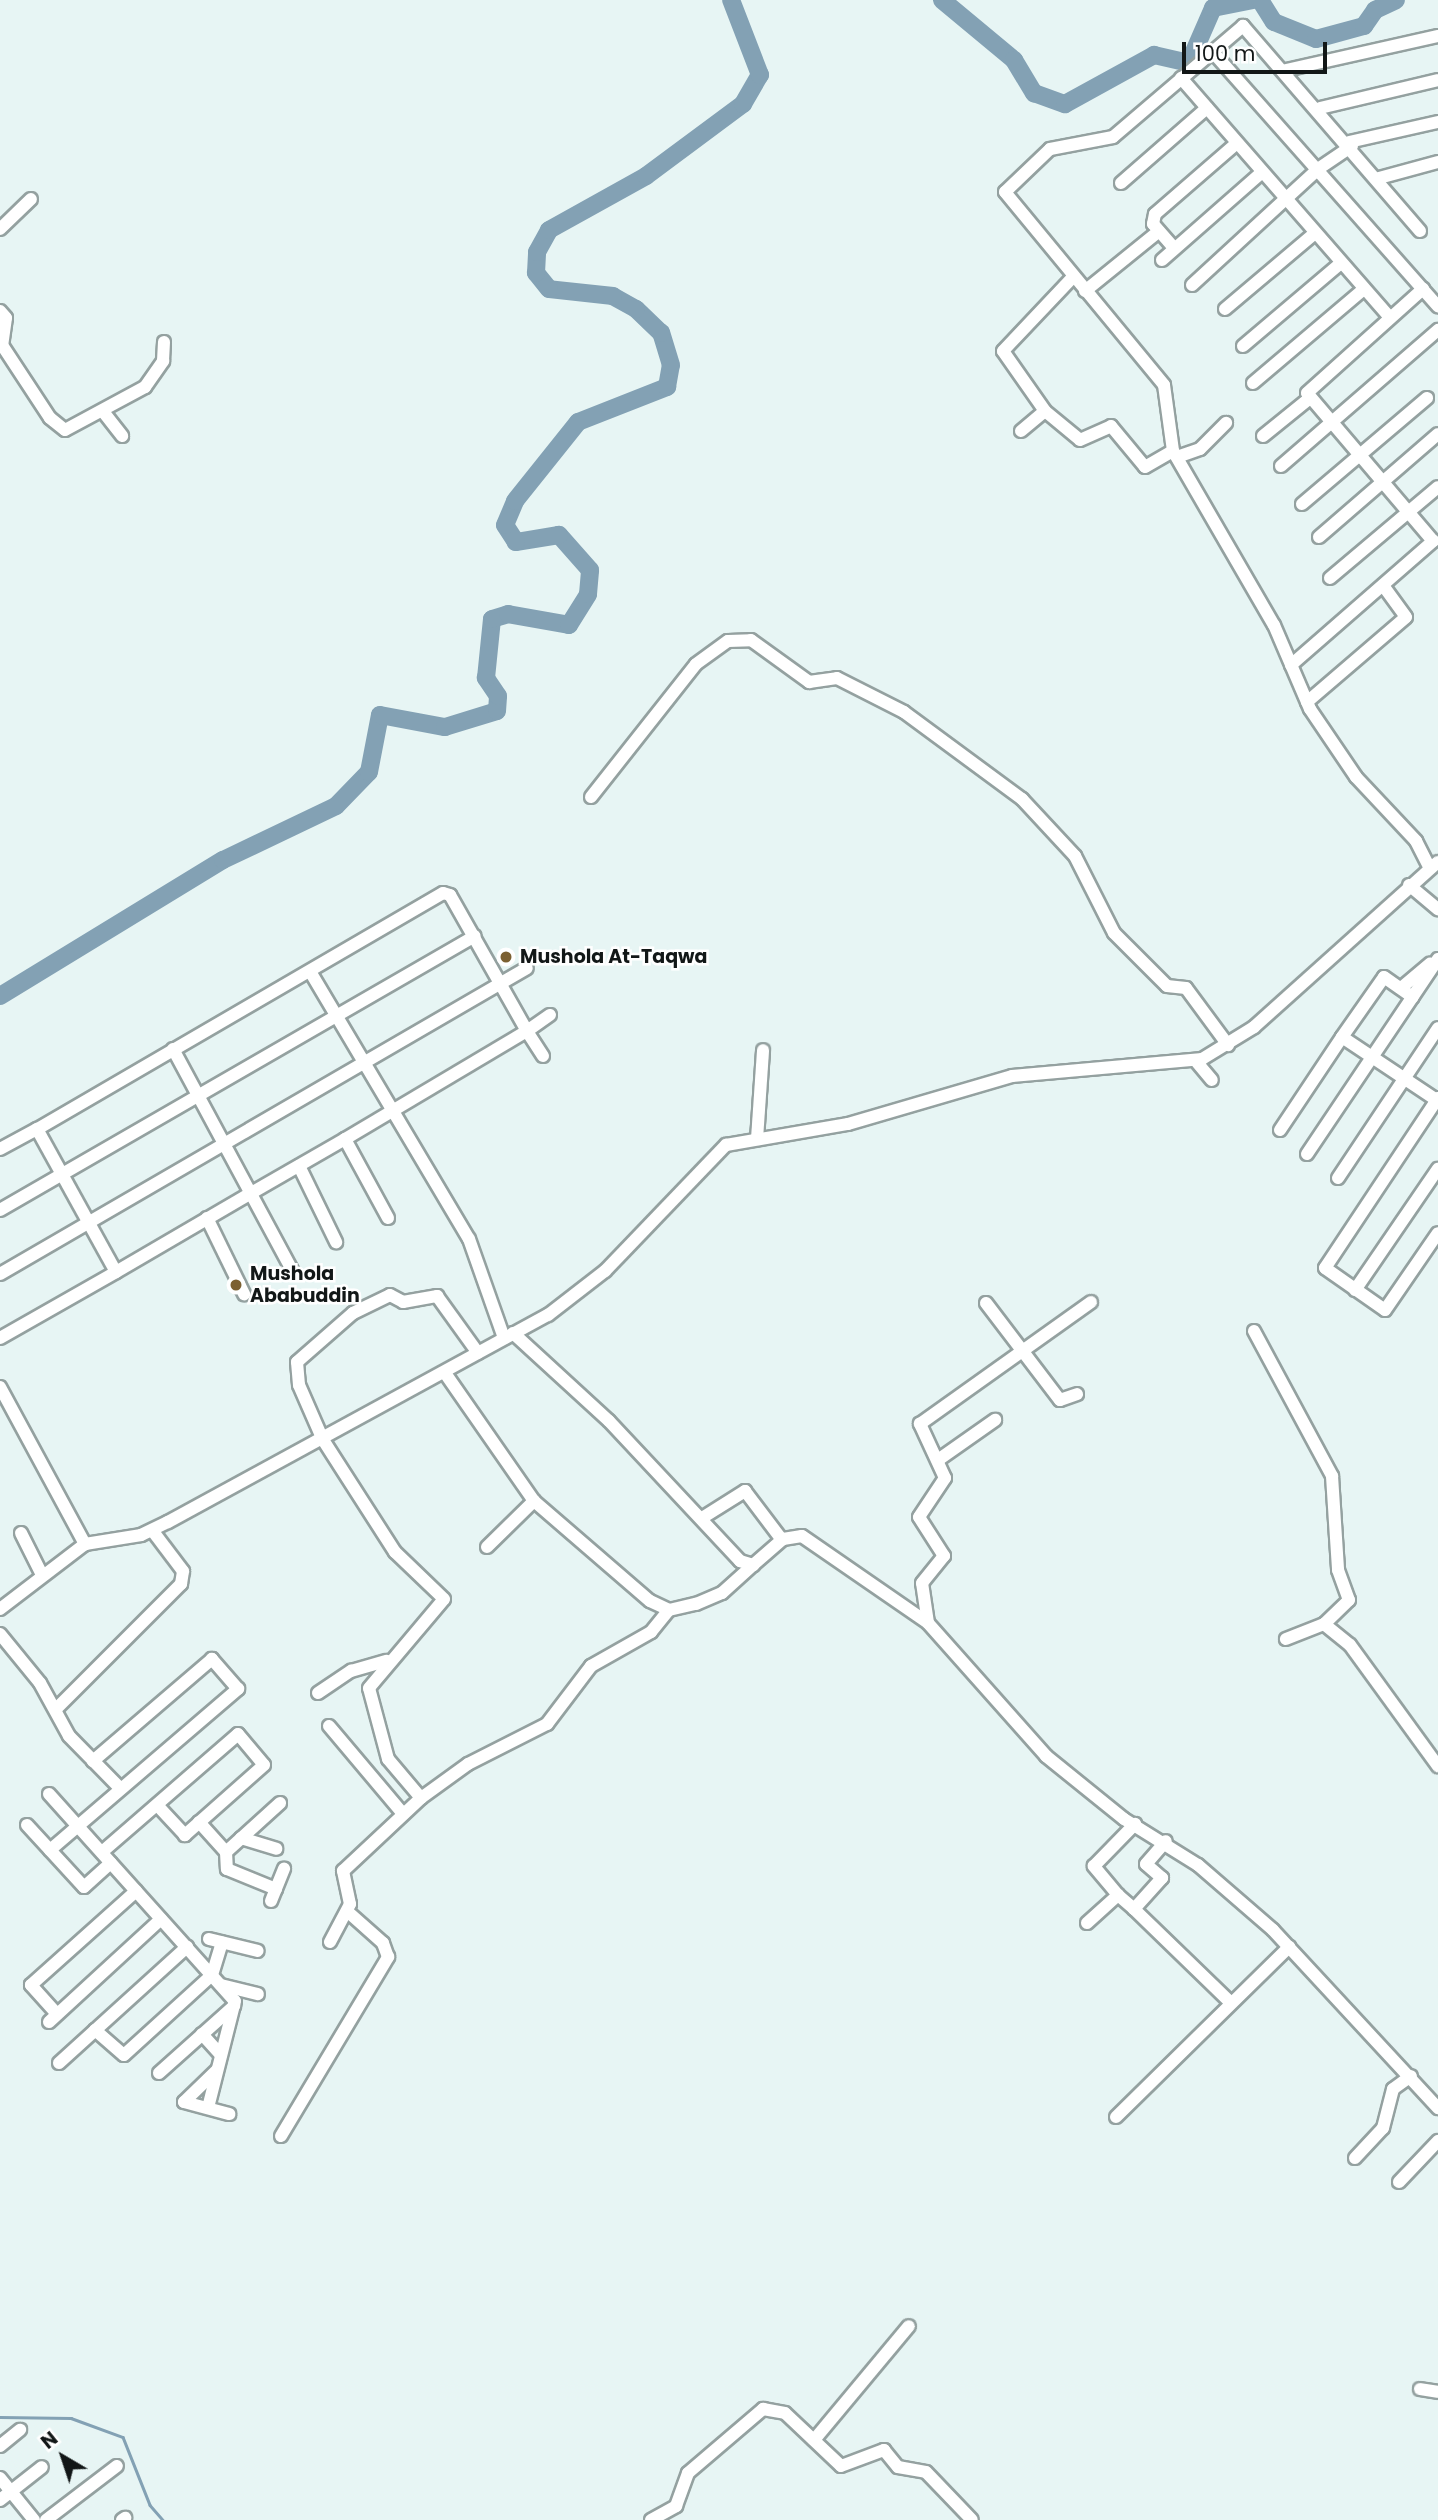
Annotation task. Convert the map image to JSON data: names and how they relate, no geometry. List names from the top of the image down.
{
  "places": ["Mushola At-Taqwa", "Mushola Ababuddin"],
  "scale_bar": "100 m",
  "north": "top left"
}
